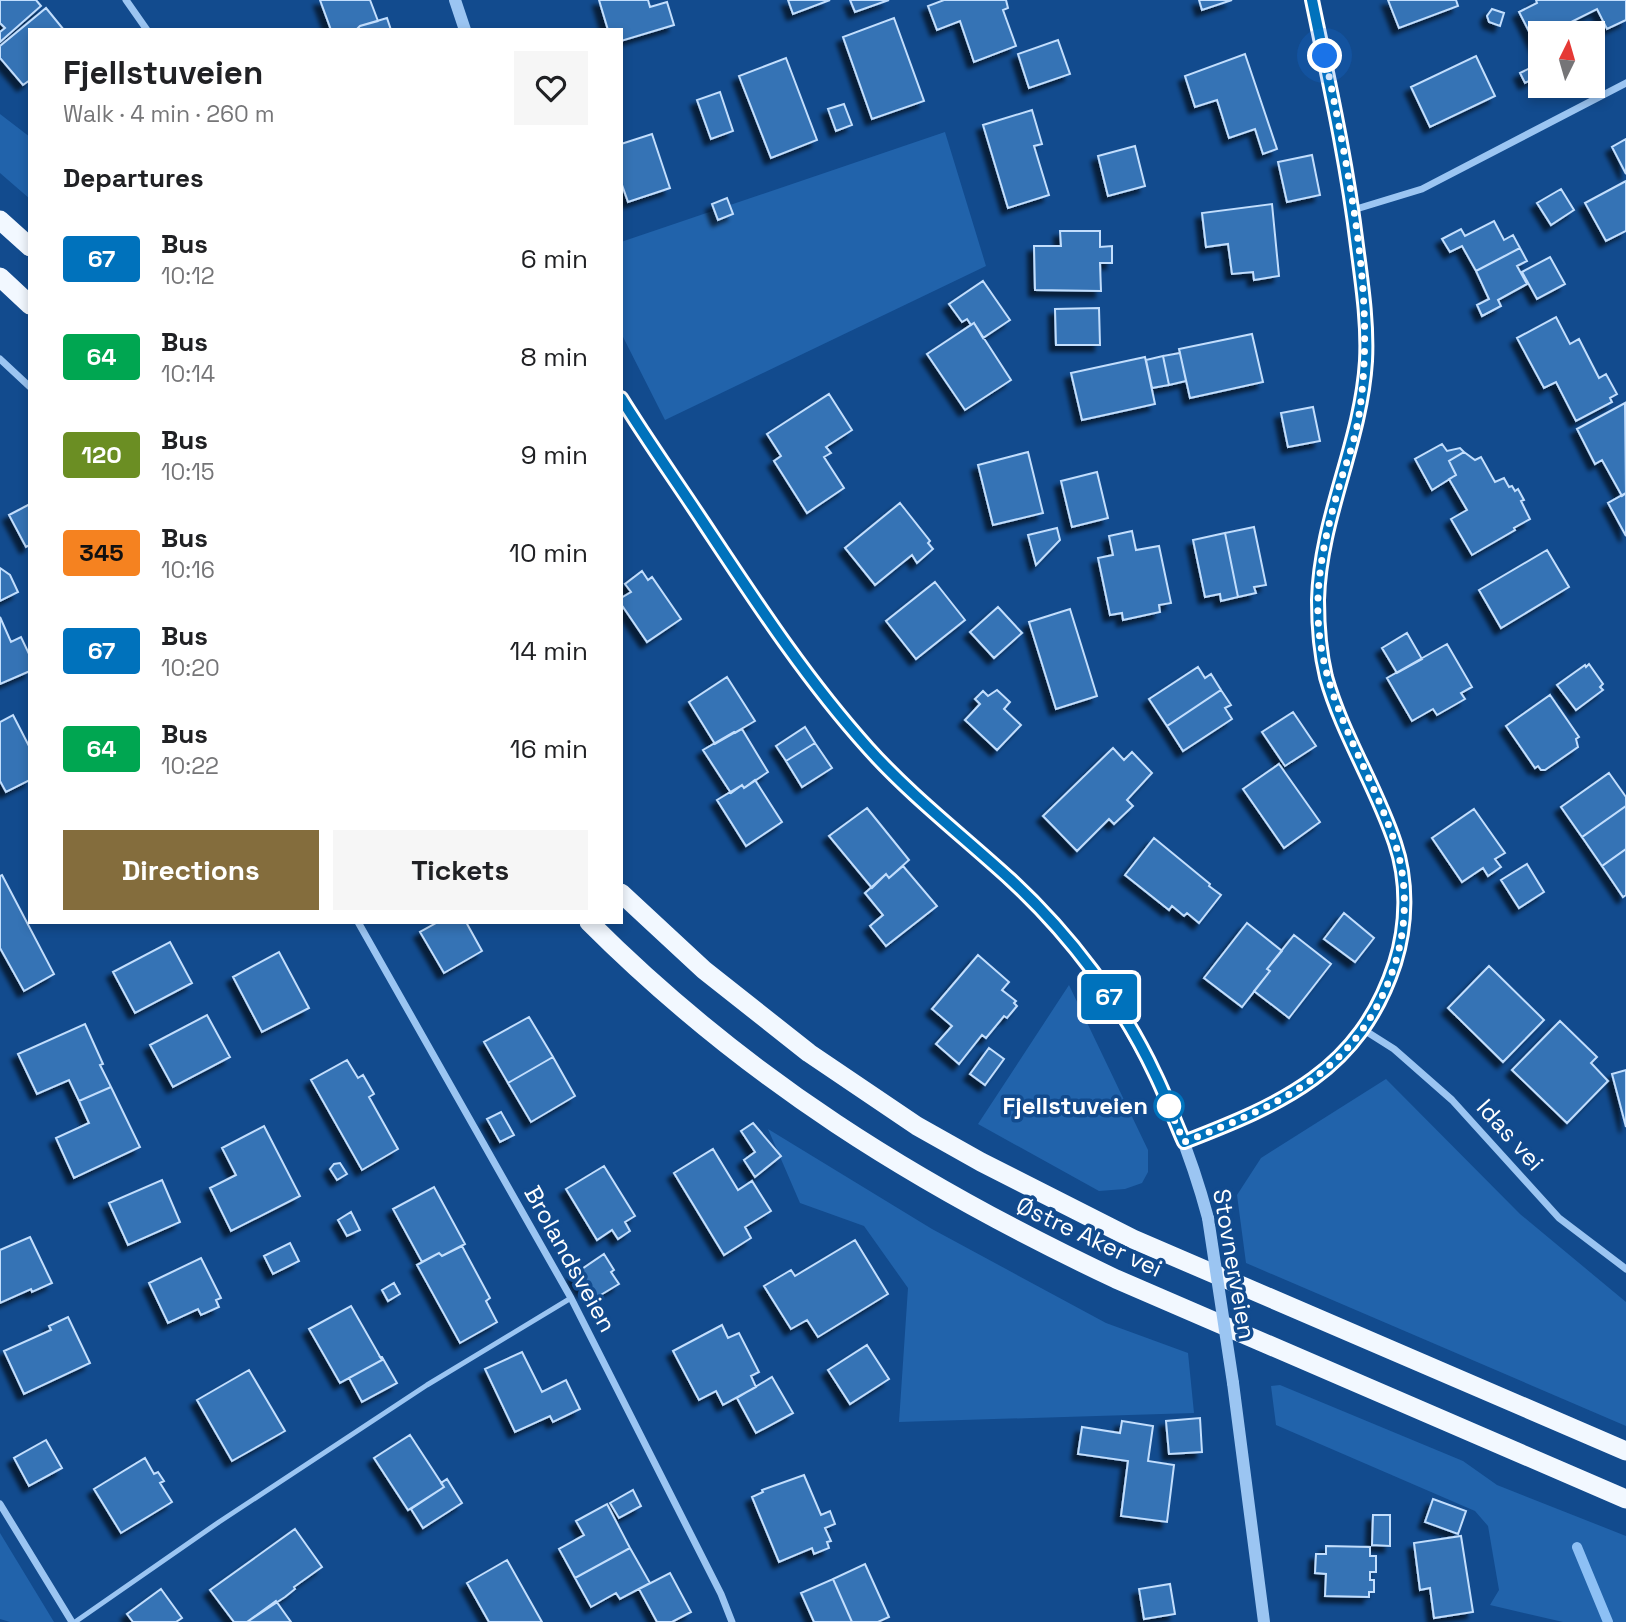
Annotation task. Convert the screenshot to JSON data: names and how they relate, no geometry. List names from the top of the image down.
{
  "streets": {
    "highway": ["Østre Aker vei"],
    "street": ["Idas vei", "Brolandsveien", "Stovnerveien"]
  },
  "places": ["Fjellstuveien"],
  "lines": ["bus line 67"],
  "north": "top",
  "page": {
    "on_map": "67",
    "heading": [
      ["Fjellstuveien", "Walk · 4 min · 260 m"],
      "Departures"
    ],
    "list": [
      {
        "mark": "67",
        "name": "Bus",
        "note": "10:12",
        "value": "6 min"
      },
      {
        "mark": "64",
        "name": "Bus",
        "note": "10:14",
        "value": "8 min"
      },
      {
        "mark": "120",
        "name": "Bus",
        "note": "10:15",
        "value": "9 min"
      },
      {
        "mark": "345",
        "name": "Bus",
        "note": "10:16",
        "value": "10 min"
      },
      {
        "mark": "67",
        "name": "Bus",
        "note": "10:20",
        "value": "14 min"
      },
      {
        "mark": "64",
        "name": "Bus",
        "note": "10:22",
        "value": "16 min"
      }
    ],
    "buttons": ["Directions", "Tickets"]
  }
}
